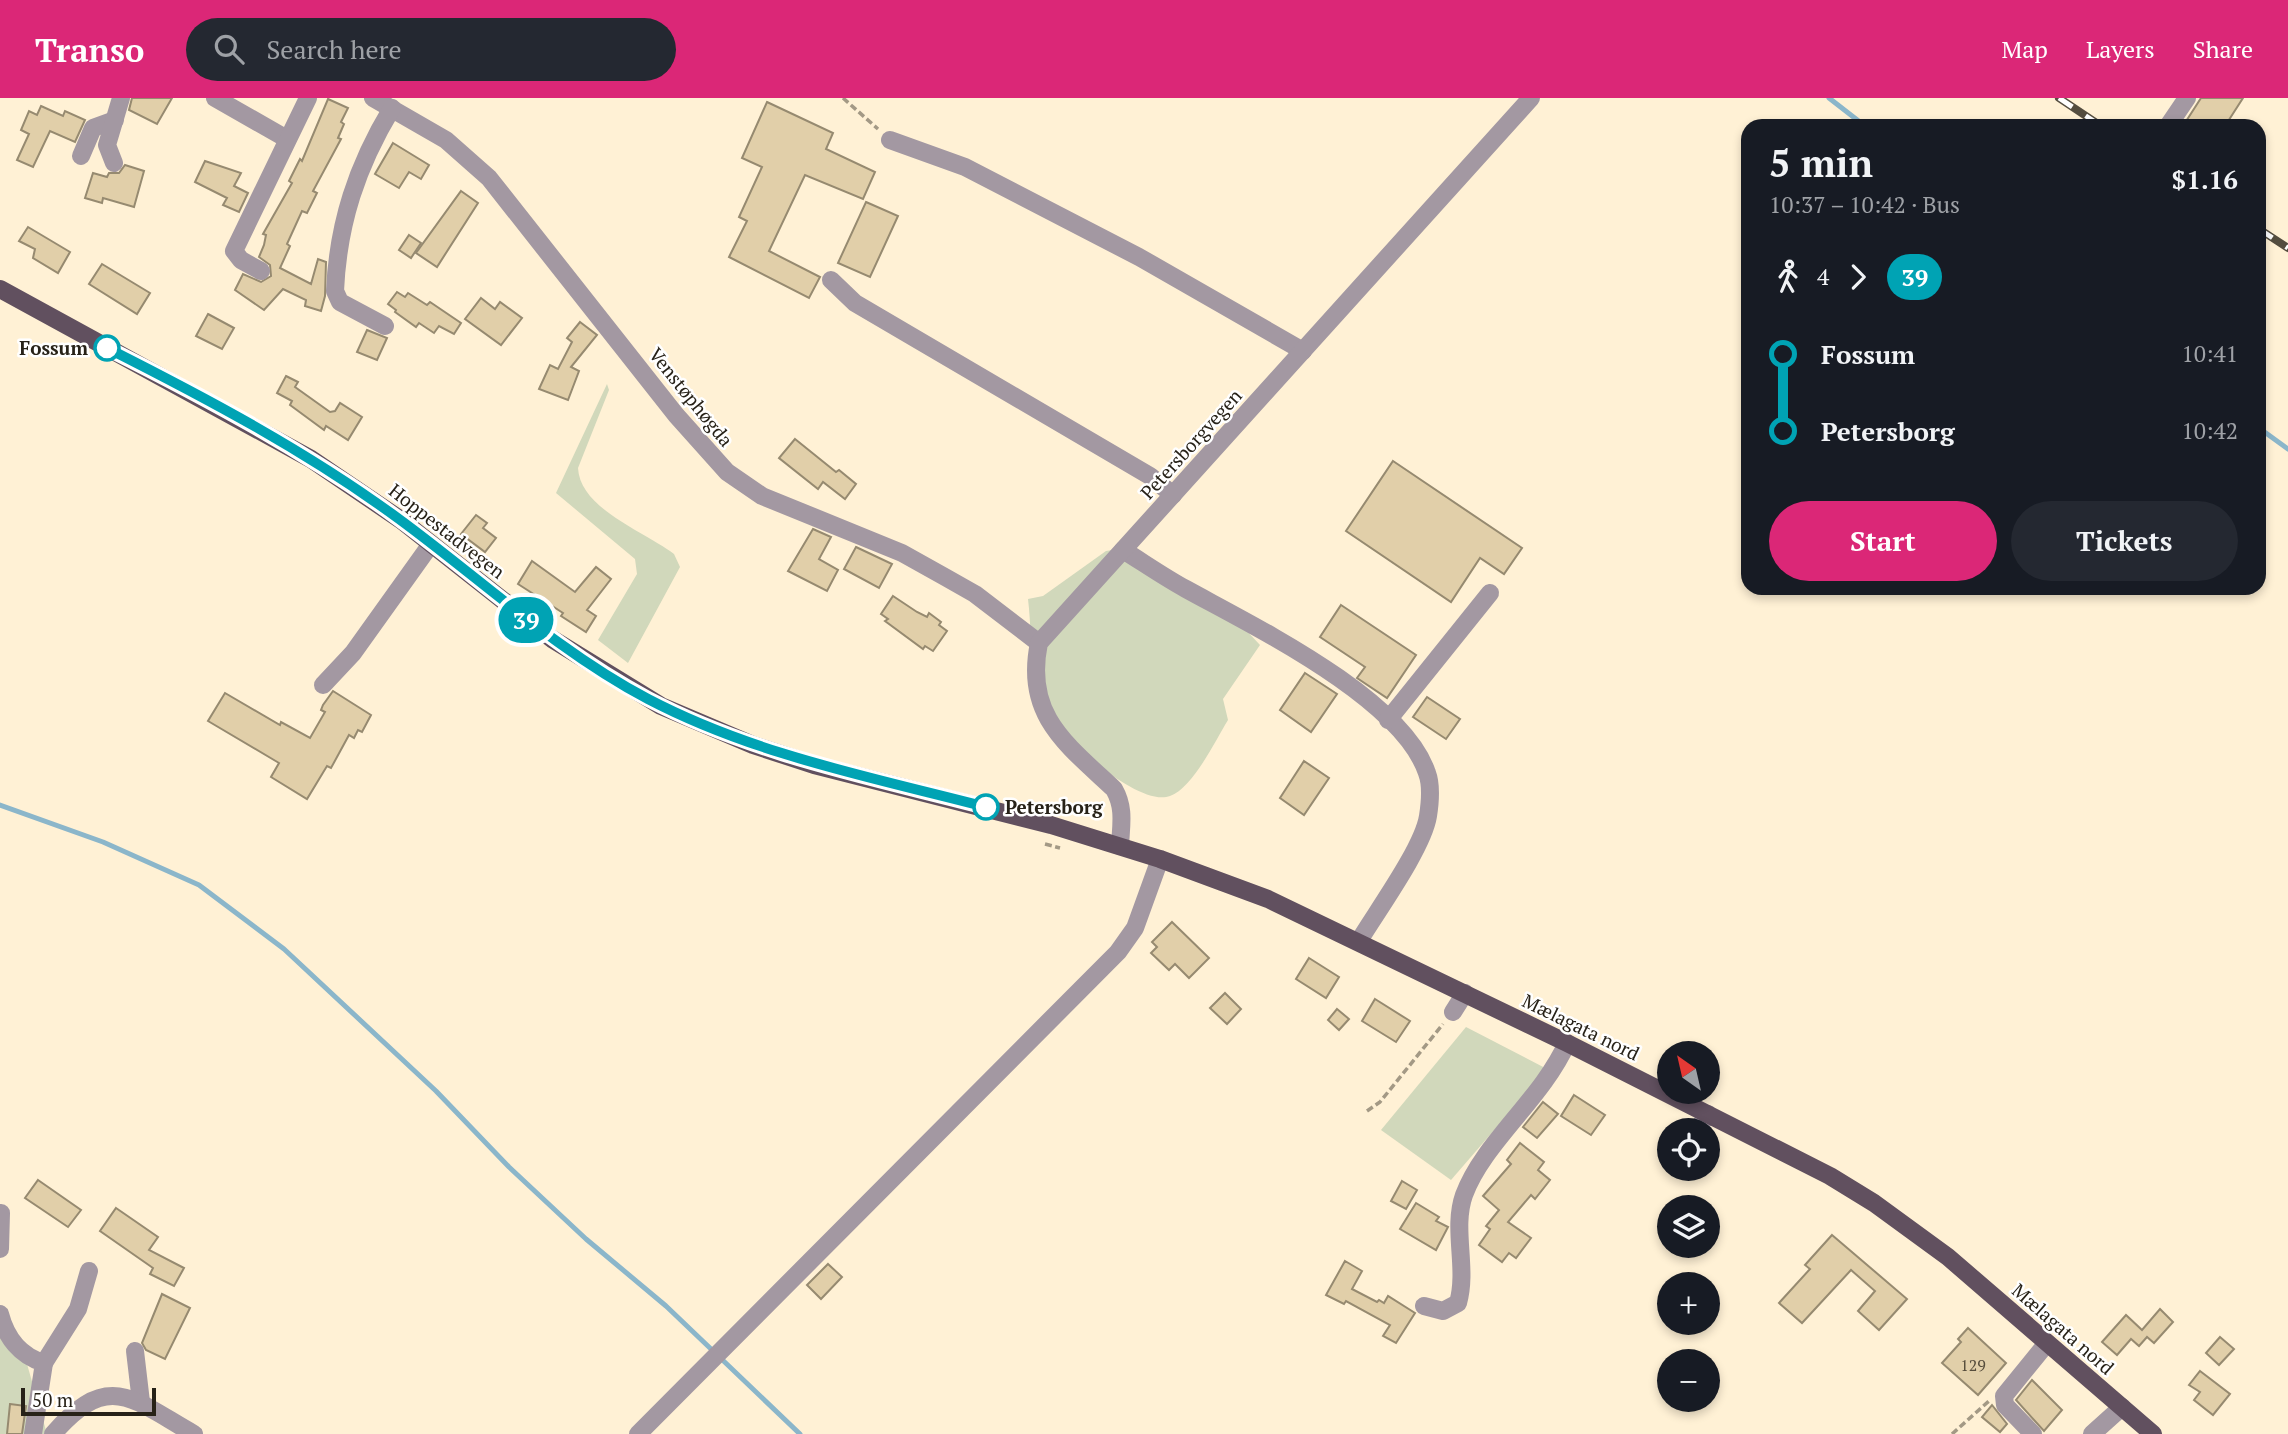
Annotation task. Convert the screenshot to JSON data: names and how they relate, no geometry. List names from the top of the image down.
{
  "streets": {
    "main road": ["Hoppestadvegen", "Mælagata nord"],
    "street": ["Venstøphøgda", "Petersborgvegen"]
  },
  "crossings": [
    ["Venstøphøgda", "Petersborgvegen"],
    ["Hoppestadvegen", "Mælagata nord"]
  ],
  "places": ["Fossum", "Petersborg"],
  "lines": ["bus line 39"],
  "house_numbers": ["129"],
  "scale_bar": "50 m",
  "north": "top left",
  "page": {
    "header": "Transo",
    "search": "Search here",
    "nav": ["Map", "Layers", "Share"],
    "on_map": "39",
    "heading": ["5 min", "10:37 – 10:42 · Bus", "$1.16"],
    "legs": ["4", "39"],
    "list": [
      {
        "name": "Fossum",
        "value": "10:41"
      },
      {
        "name": "Petersborg",
        "value": "10:42"
      }
    ],
    "buttons": ["Start", "Tickets"],
    "map_buttons": ["+", "−"],
    "scale": "50 m"
  }
}
